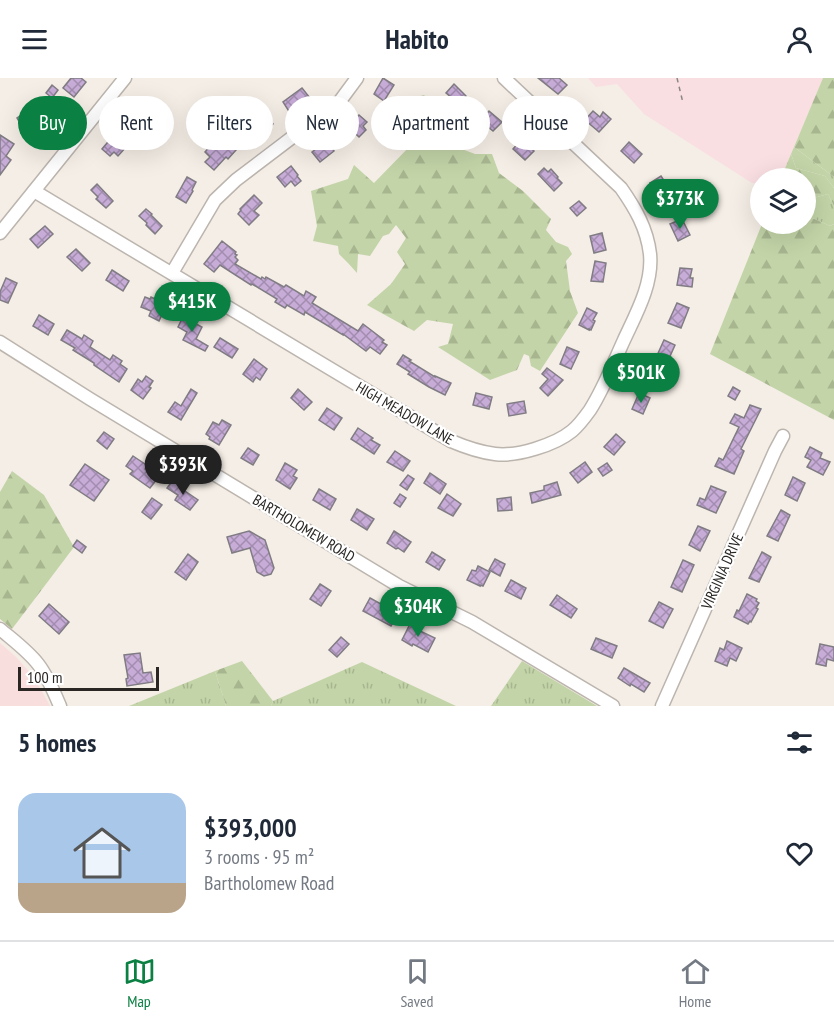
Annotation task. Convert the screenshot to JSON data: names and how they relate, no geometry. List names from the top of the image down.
{
  "streets": {
    "street": ["HIGH MEADOW LANE", "BARTHOLOMEW ROAD", "VIRGINIA DRIVE"]
  },
  "scale_bar": "100 m",
  "page": {
    "header": "Habito",
    "chip": [
      "Buy",
      "Rent",
      "Filters",
      "New",
      "Apartment",
      "House"
    ],
    "price": [
      "$373K",
      "$415K",
      "$501K",
      "$393K",
      "$304K"
    ],
    "scale": "100 m",
    "heading": "5 homes",
    "list": [
      {
        "name": "$393,000",
        "note": "3 rooms · 95 m² · Bartholomew Road"
      }
    ],
    "tabs": ["Map", "Saved", "Home"]
  }
}
